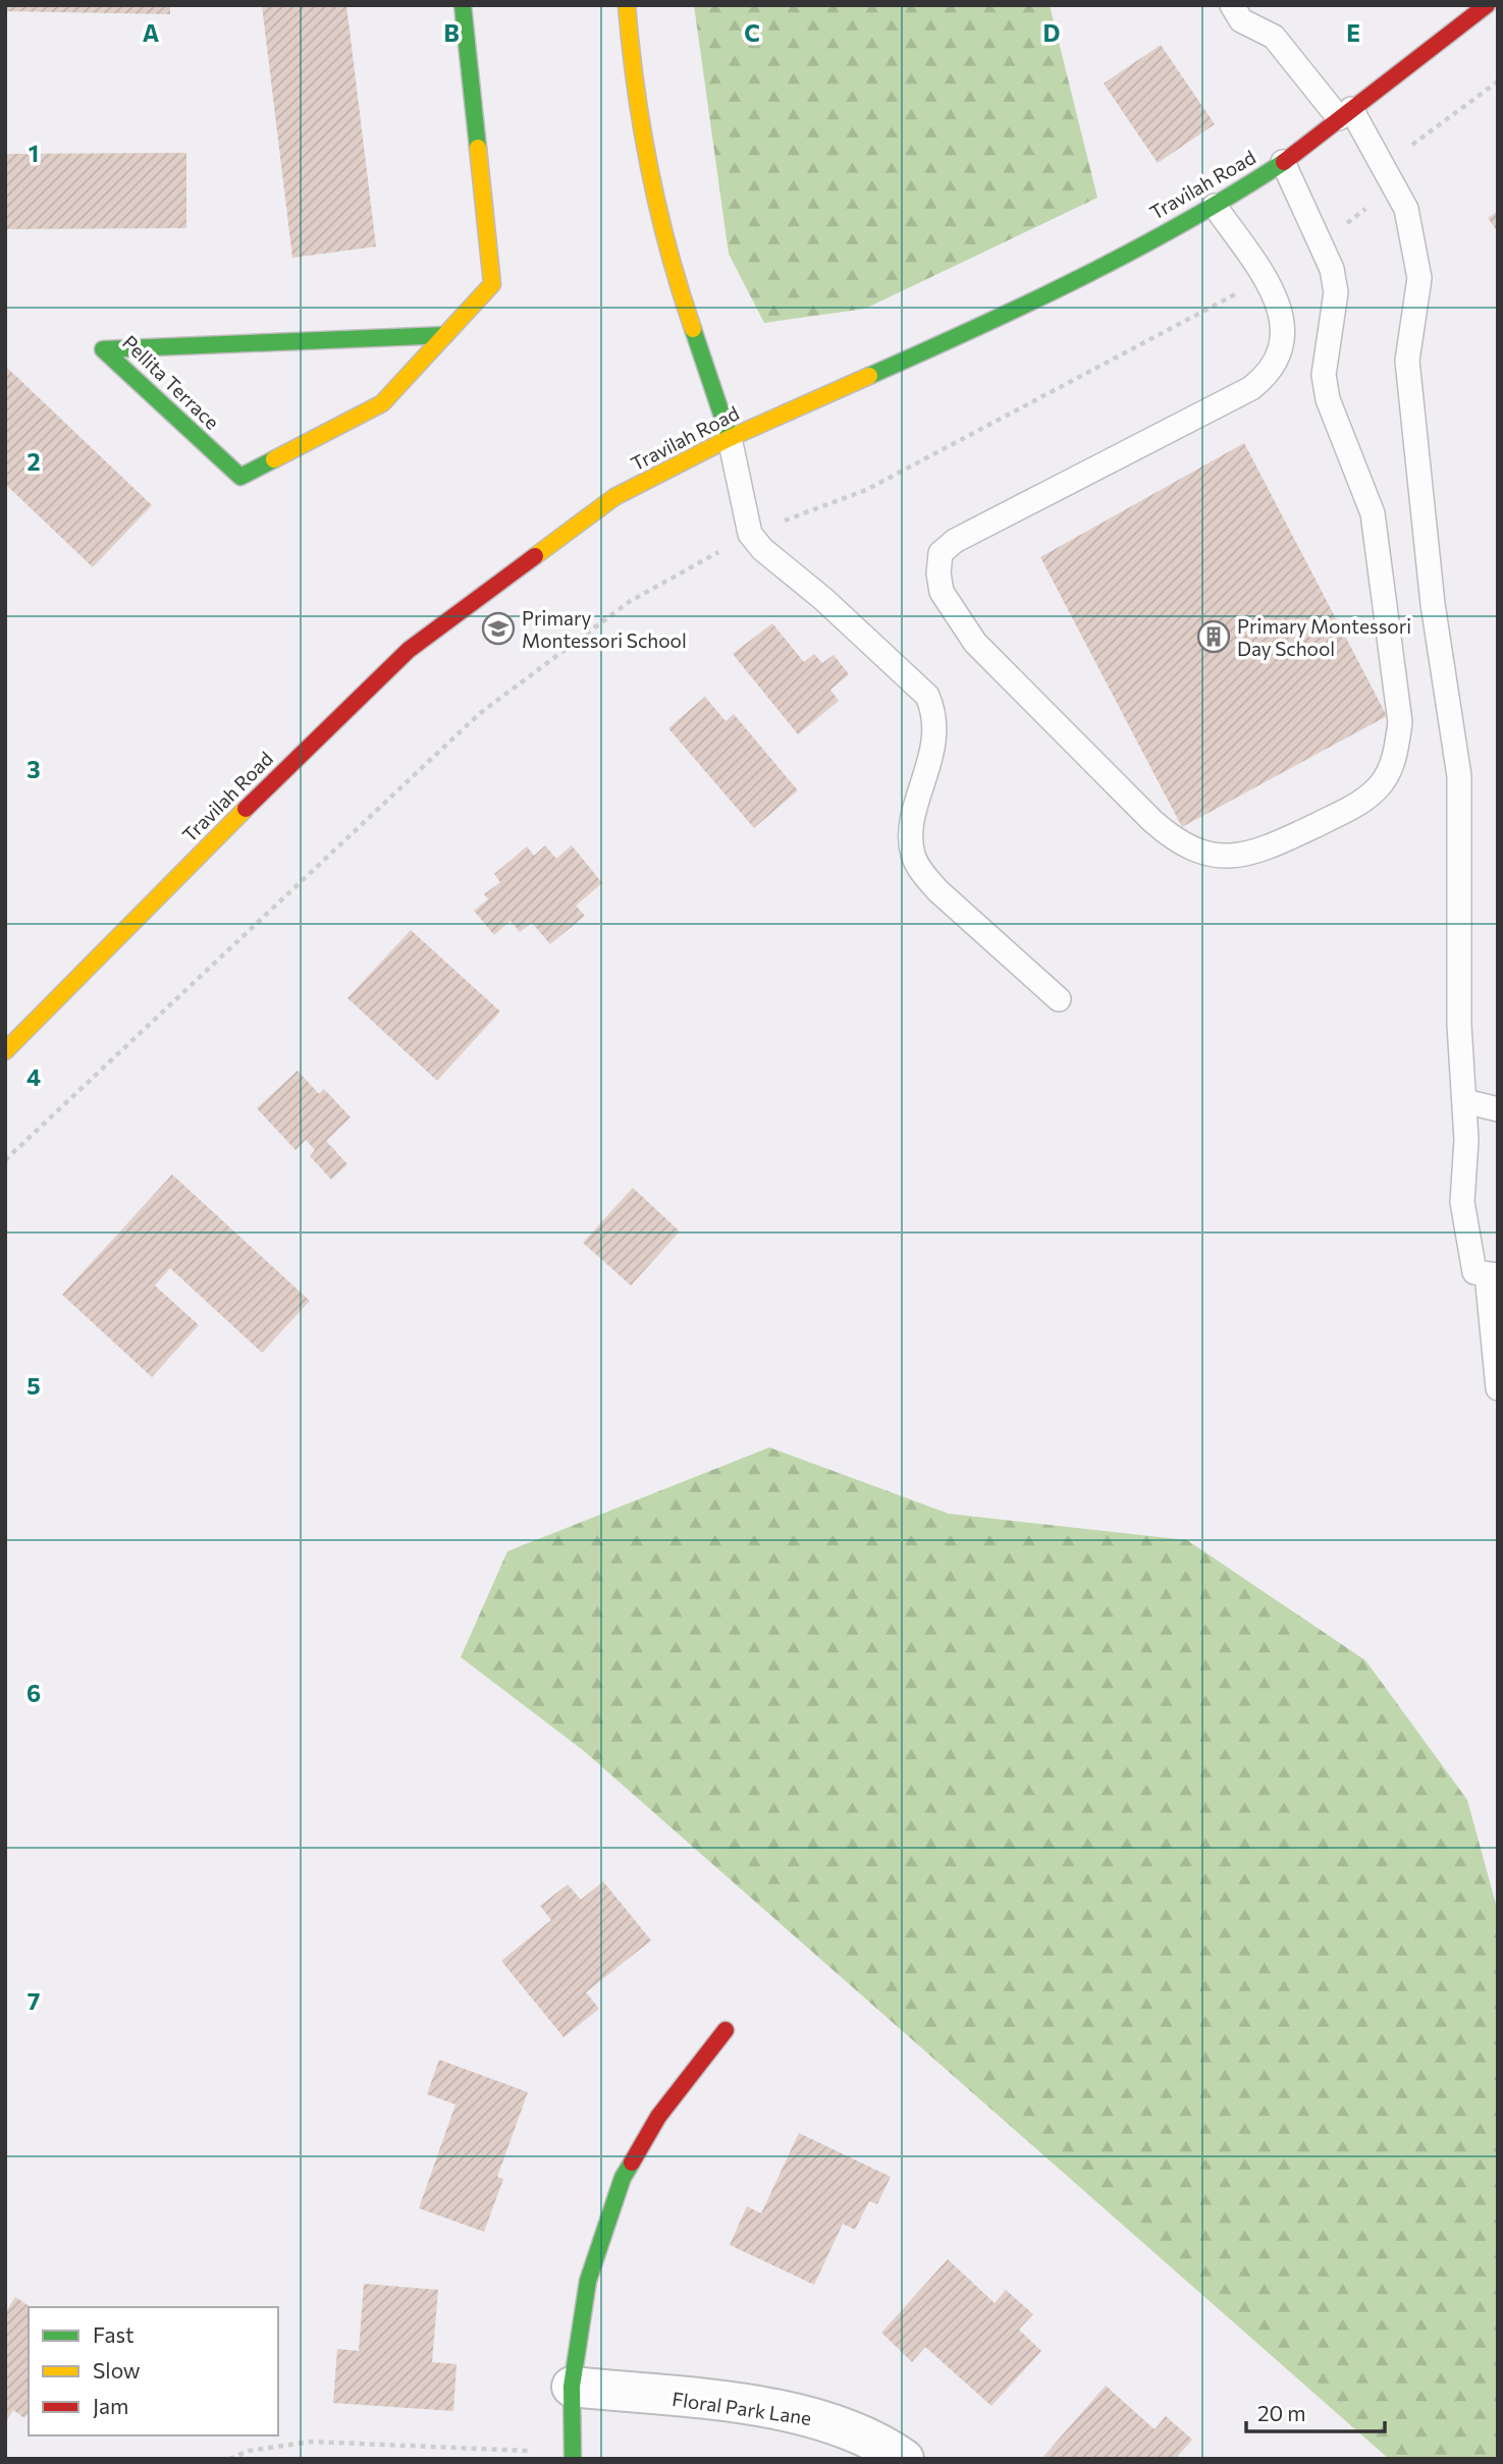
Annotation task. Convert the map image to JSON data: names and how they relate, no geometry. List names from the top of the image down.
{
  "streets": {
    "main road": ["Travilah Road", "Pellita Terrace"],
    "street": ["Floral Park Lane"]
  },
  "places": {
    "school or university": ["Primary Montessori School"],
    "building": ["Primary Montessori Day School"]
  },
  "legend": ["Fast", "Slow", "Jam"],
  "scale_bar": "20 m",
  "grid": {
    "columns": [
      "A",
      "B",
      "C",
      "D",
      "E"
    ],
    "rows": [
      "1",
      "2",
      "3",
      "4",
      "5",
      "6",
      "7"
    ]
  }
}
